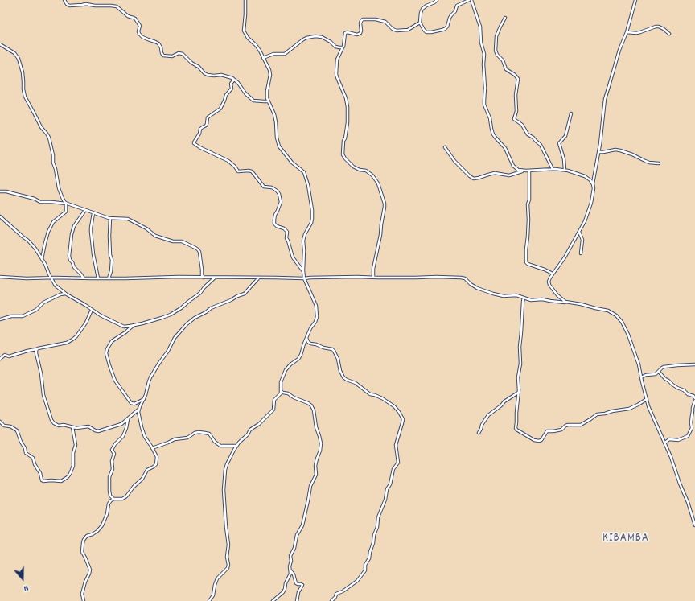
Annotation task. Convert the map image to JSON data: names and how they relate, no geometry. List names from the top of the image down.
{
  "districts": ["KIBAMBA"],
  "north": "bottom"
}
